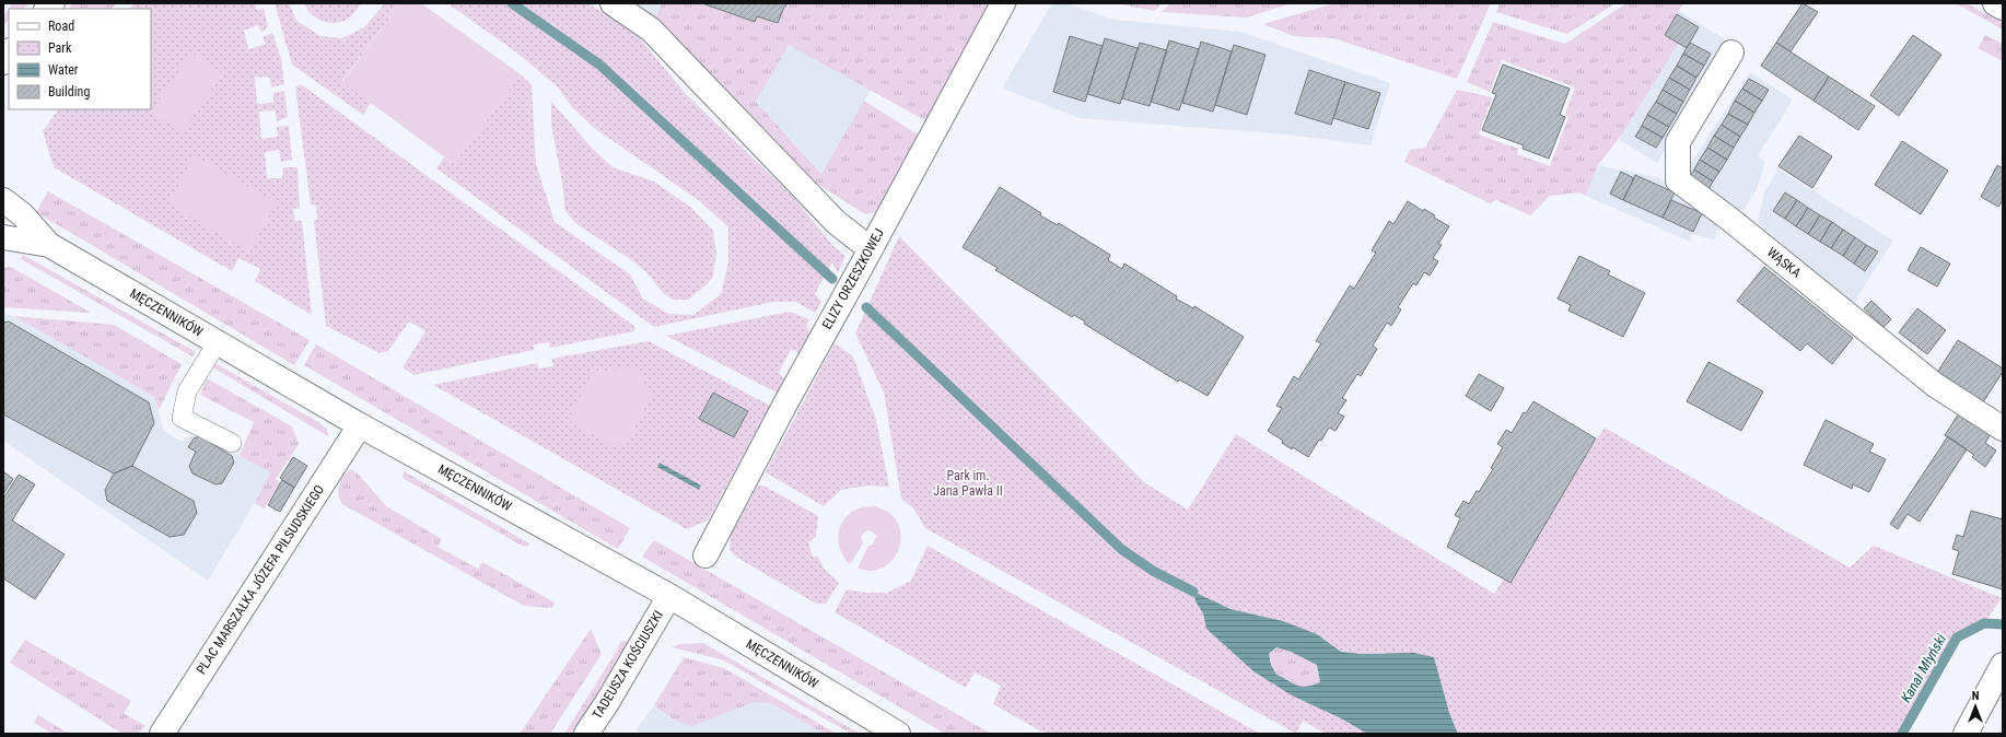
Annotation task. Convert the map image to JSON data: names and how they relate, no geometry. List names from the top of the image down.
{
  "streets": {
    "street": [
      "WĄSKA",
      "ELIZY ORZESZKOWEJ",
      "MĘCZENNIKÓW",
      "PLAC MARSZAŁKA JÓZEFA PIŁSUDSKIEGO",
      "TADEUSZA KOŚCIUSZKI"
    ]
  },
  "crossings": [
    ["MĘCZENNIKÓW", "PLAC MARSZAŁKA JÓZEFA PIŁSUDSKIEGO"],
    ["MĘCZENNIKÓW", "TADEUSZA KOŚCIUSZKI"]
  ],
  "water": ["Kanał Młyński"],
  "parks": ["Park im. Jana Pawła II"],
  "legend": [
    "Road",
    "Park",
    "Water",
    "Building"
  ],
  "north": "top"
}
